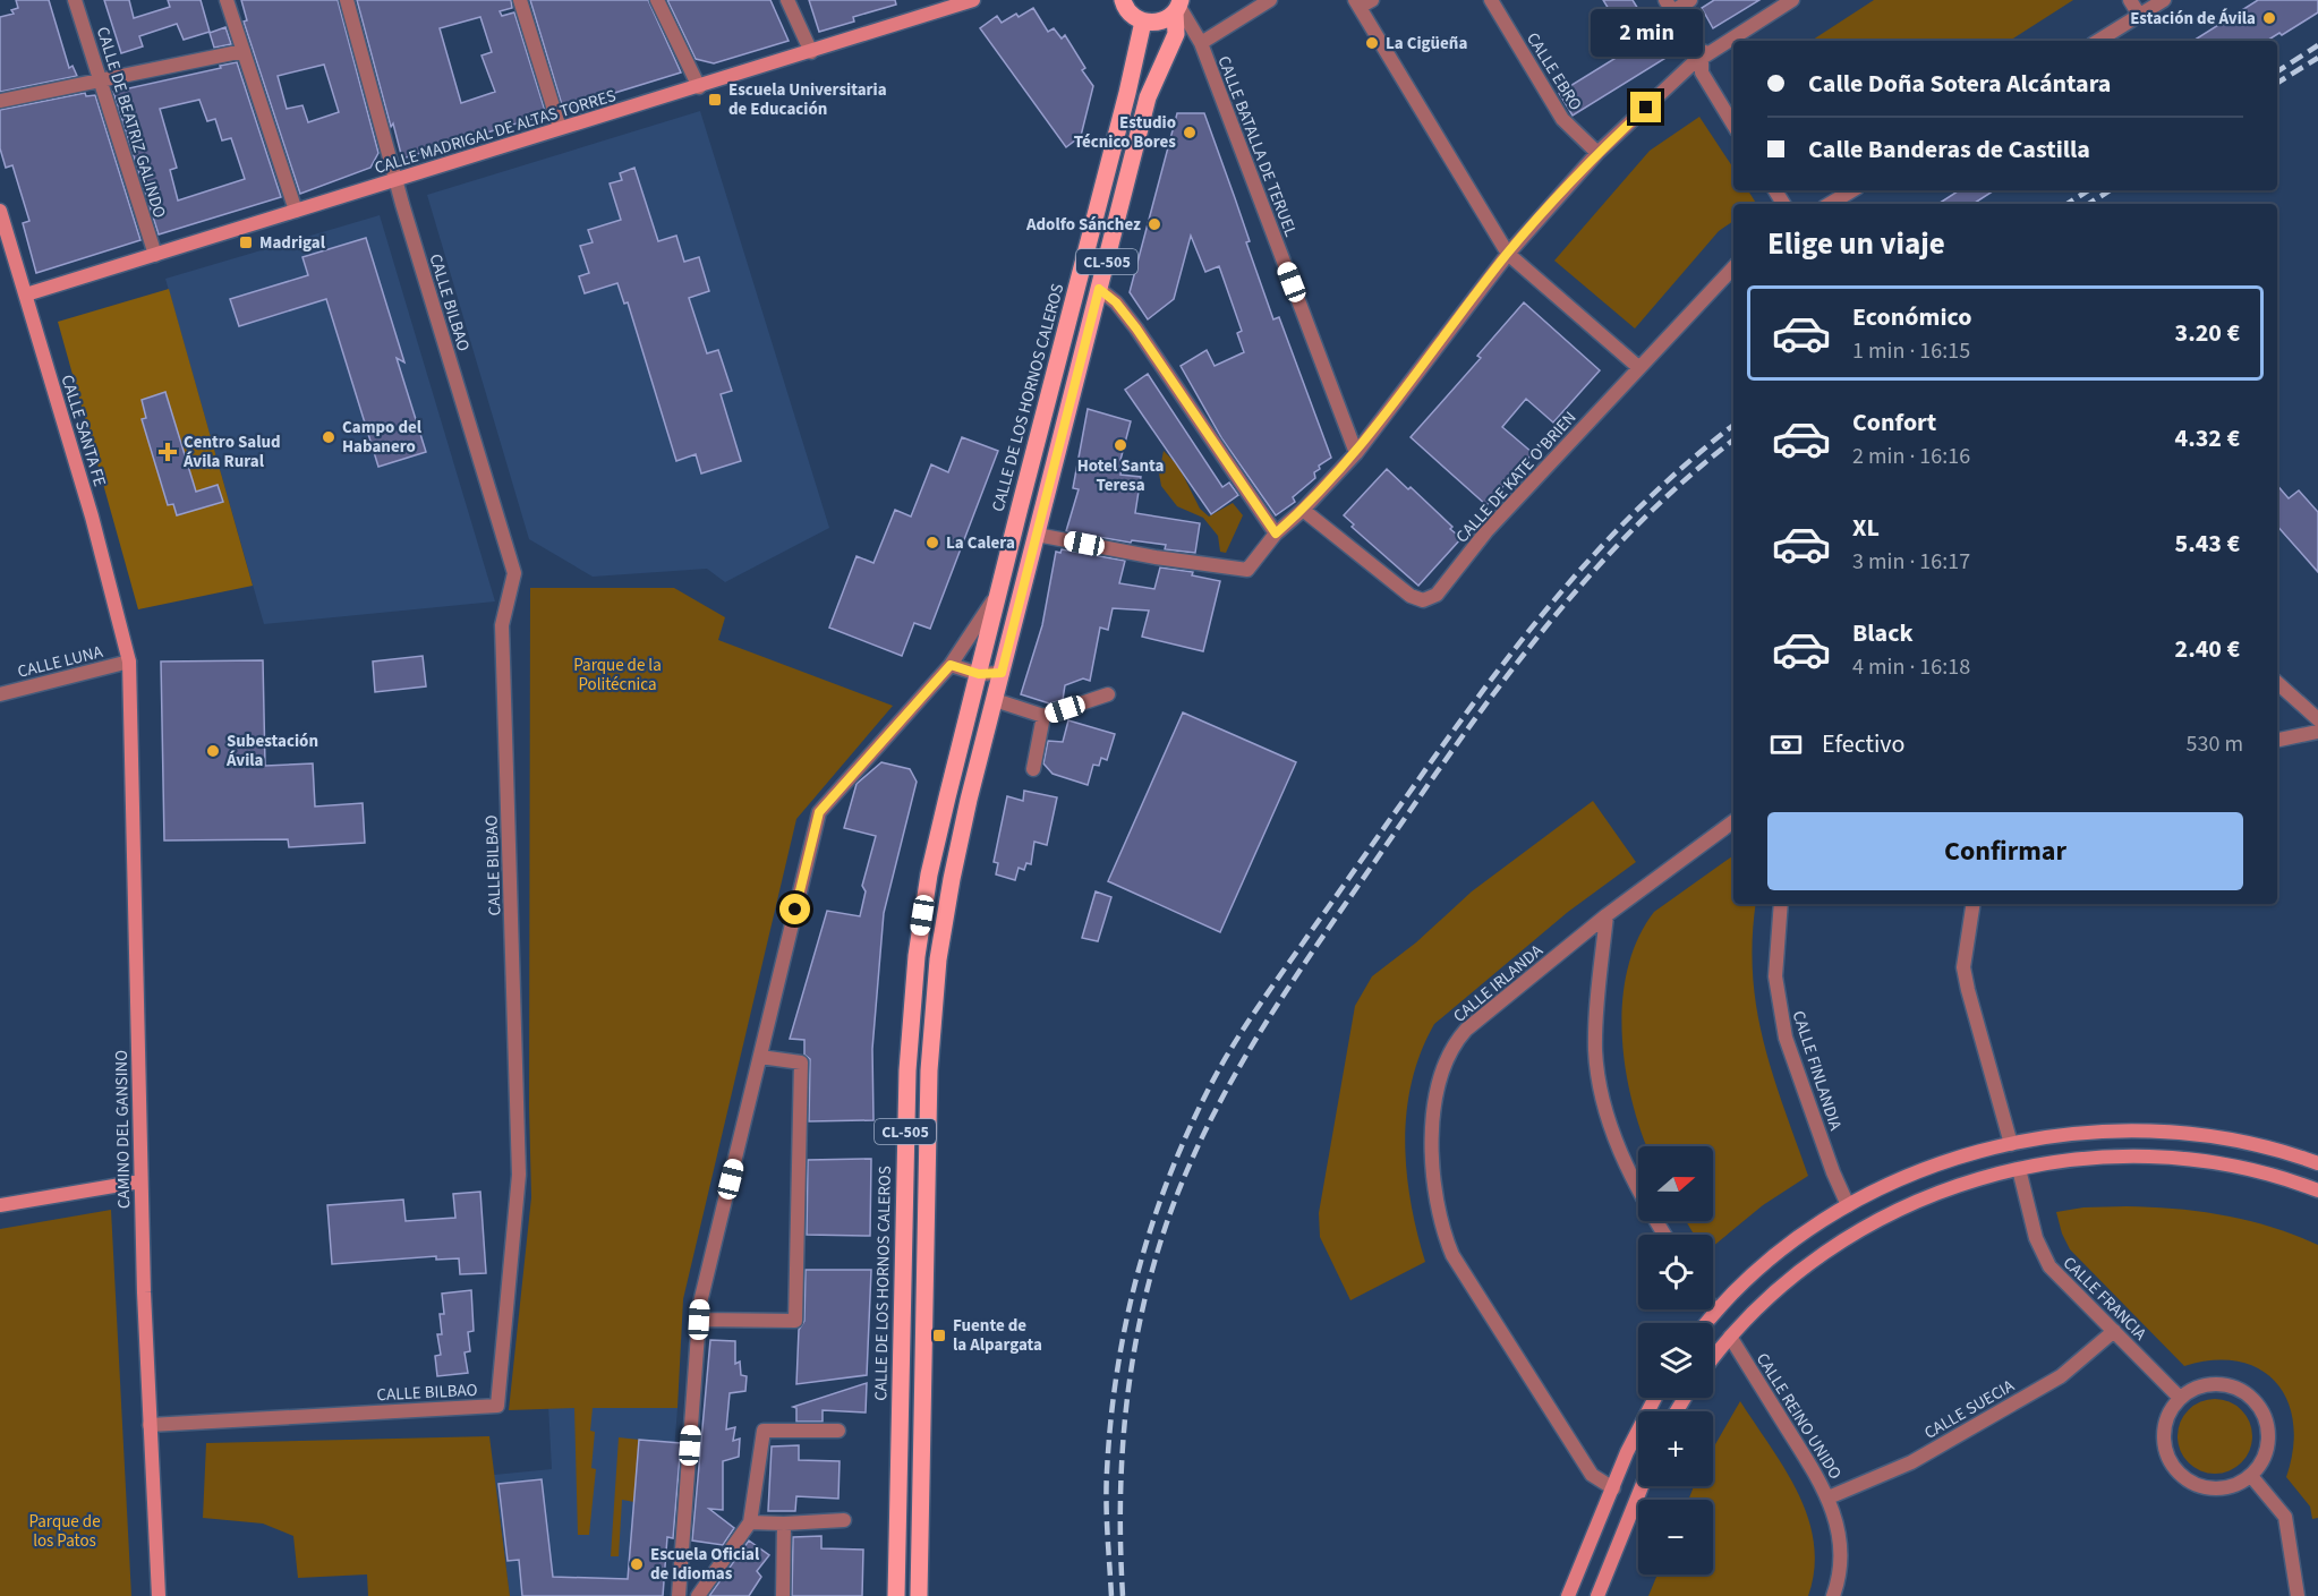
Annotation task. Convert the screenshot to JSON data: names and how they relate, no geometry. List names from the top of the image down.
{
  "streets": {
    "main road": ["CL-505", "CALLE DE LOS HORNOS CALEROS"],
    "street": [
      "CALLE EBRO",
      "CALLE DE BEATRIZ GALINDO",
      "CALLE MADRIGAL DE ALTAS TORRES",
      "CALLE BATALLA DE TERUEL",
      "CALLE BILBAO",
      "CALLE SANTA FE",
      "CALLE DE KATE O'BRIEN",
      "CALLE LUNA",
      "CALLE IRLANDA",
      "CALLE FINLANDIA",
      "CAMINO DEL GANSINO",
      "CALLE FRANCIA",
      "CALLE SUECIA",
      "CALLE REINO UNIDO"
    ]
  },
  "crossings": [
    ["CALLE DE BEATRIZ GALINDO", "CALLE MADRIGAL DE ALTAS TORRES"],
    ["CALLE MADRIGAL DE ALTAS TORRES", "CALLE BILBAO"],
    ["CALLE MADRIGAL DE ALTAS TORRES", "CALLE SANTA FE"],
    ["CALLE BATALLA DE TERUEL", "CL-505"],
    ["CALLE BILBAO", "CAMINO DEL GANSINO"],
    ["CALLE SANTA FE", "CALLE LUNA"],
    ["CALLE SANTA FE", "CAMINO DEL GANSINO"],
    ["CALLE LUNA", "CAMINO DEL GANSINO"],
    ["CALLE FRANCIA", "CALLE SUECIA"],
    ["CALLE SUECIA", "CALLE REINO UNIDO"]
  ],
  "parks": ["Parque de la Politécnica", "Parque de los Patos"],
  "places": {
    "other": [
      "Estación de Ávila",
      "La Cigüeña",
      "Estudio Técnico Bores",
      "Adolfo Sánchez",
      "Campo del Habanero",
      "Hotel Santa Teresa",
      "La Calera",
      "Subestación Ávila",
      "Escuela Oficial de Idiomas"
    ],
    "transit": ["Escuela Universitaria de Educación", "Madrigal", "Fuente de la Alpargata"],
    "health": ["Centro Salud Ávila Rural"]
  },
  "north": "right",
  "page": {
    "bubble": "2 min",
    "banner": ["Calle Doña Sotera Alcántara", "Calle Banderas de Castilla"],
    "heading": "Elige un viaje",
    "list": [
      {
        "name": "Económico",
        "note": "1 min · 16:15",
        "value": "3.20 €"
      },
      {
        "name": "Confort",
        "note": "2 min · 16:16",
        "value": "4.32 €"
      },
      {
        "name": "XL",
        "note": "3 min · 16:17",
        "value": "5.43 €"
      },
      {
        "name": "Black",
        "note": "4 min · 16:18",
        "value": "2.40 €"
      }
    ],
    "pay": ["Efectivo", "530 m"],
    "buttons": "Confirmar",
    "map_buttons": ["+", "−"]
  }
}
